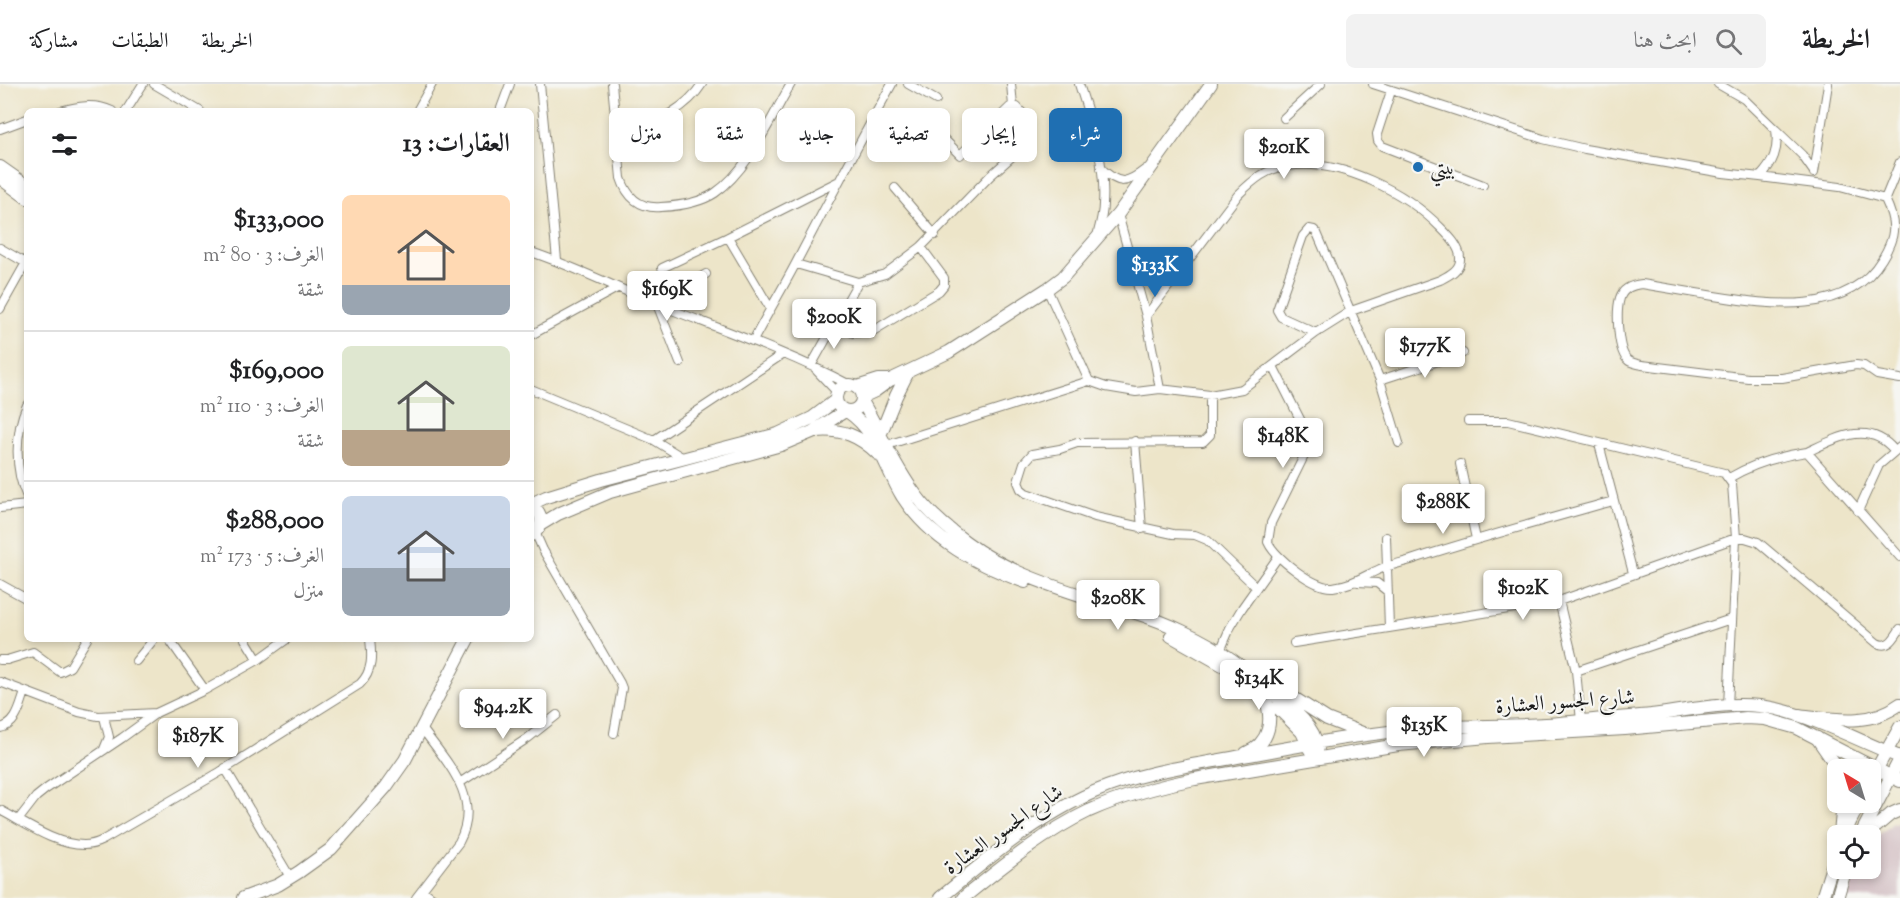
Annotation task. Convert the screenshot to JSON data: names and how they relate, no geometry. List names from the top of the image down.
{
  "streets": {
    "main road": ["شارع الجسور العشارة"]
  },
  "places": ["بيتي"],
  "north": "top left",
  "page": {
    "header": "الخريطة",
    "search": "ابحث هنا",
    "nav": ["الخريطة", "الطبقات", "مشاركة"],
    "chip": [
      "شراء",
      "إيجار",
      "تصفية",
      "جديد",
      "شقة",
      "منزل"
    ],
    "heading": "العقارات: 13",
    "price": [
      "$201K",
      "$133K",
      "$169K",
      "$200K",
      "$177K",
      "$148K",
      "$288K",
      "$102K",
      "$208K",
      "$134K",
      "$94.2K",
      "$135K",
      "$187K"
    ],
    "list": [
      {
        "name": "$133,000",
        "note": "الغرف: 3 · 80 m² · شقة"
      },
      {
        "name": "$169,000",
        "note": "الغرف: 3 · 110 m² · شقة"
      },
      {
        "name": "$288,000",
        "note": "الغرف: 5 · 173 m² · منزل"
      }
    ]
  }
}
